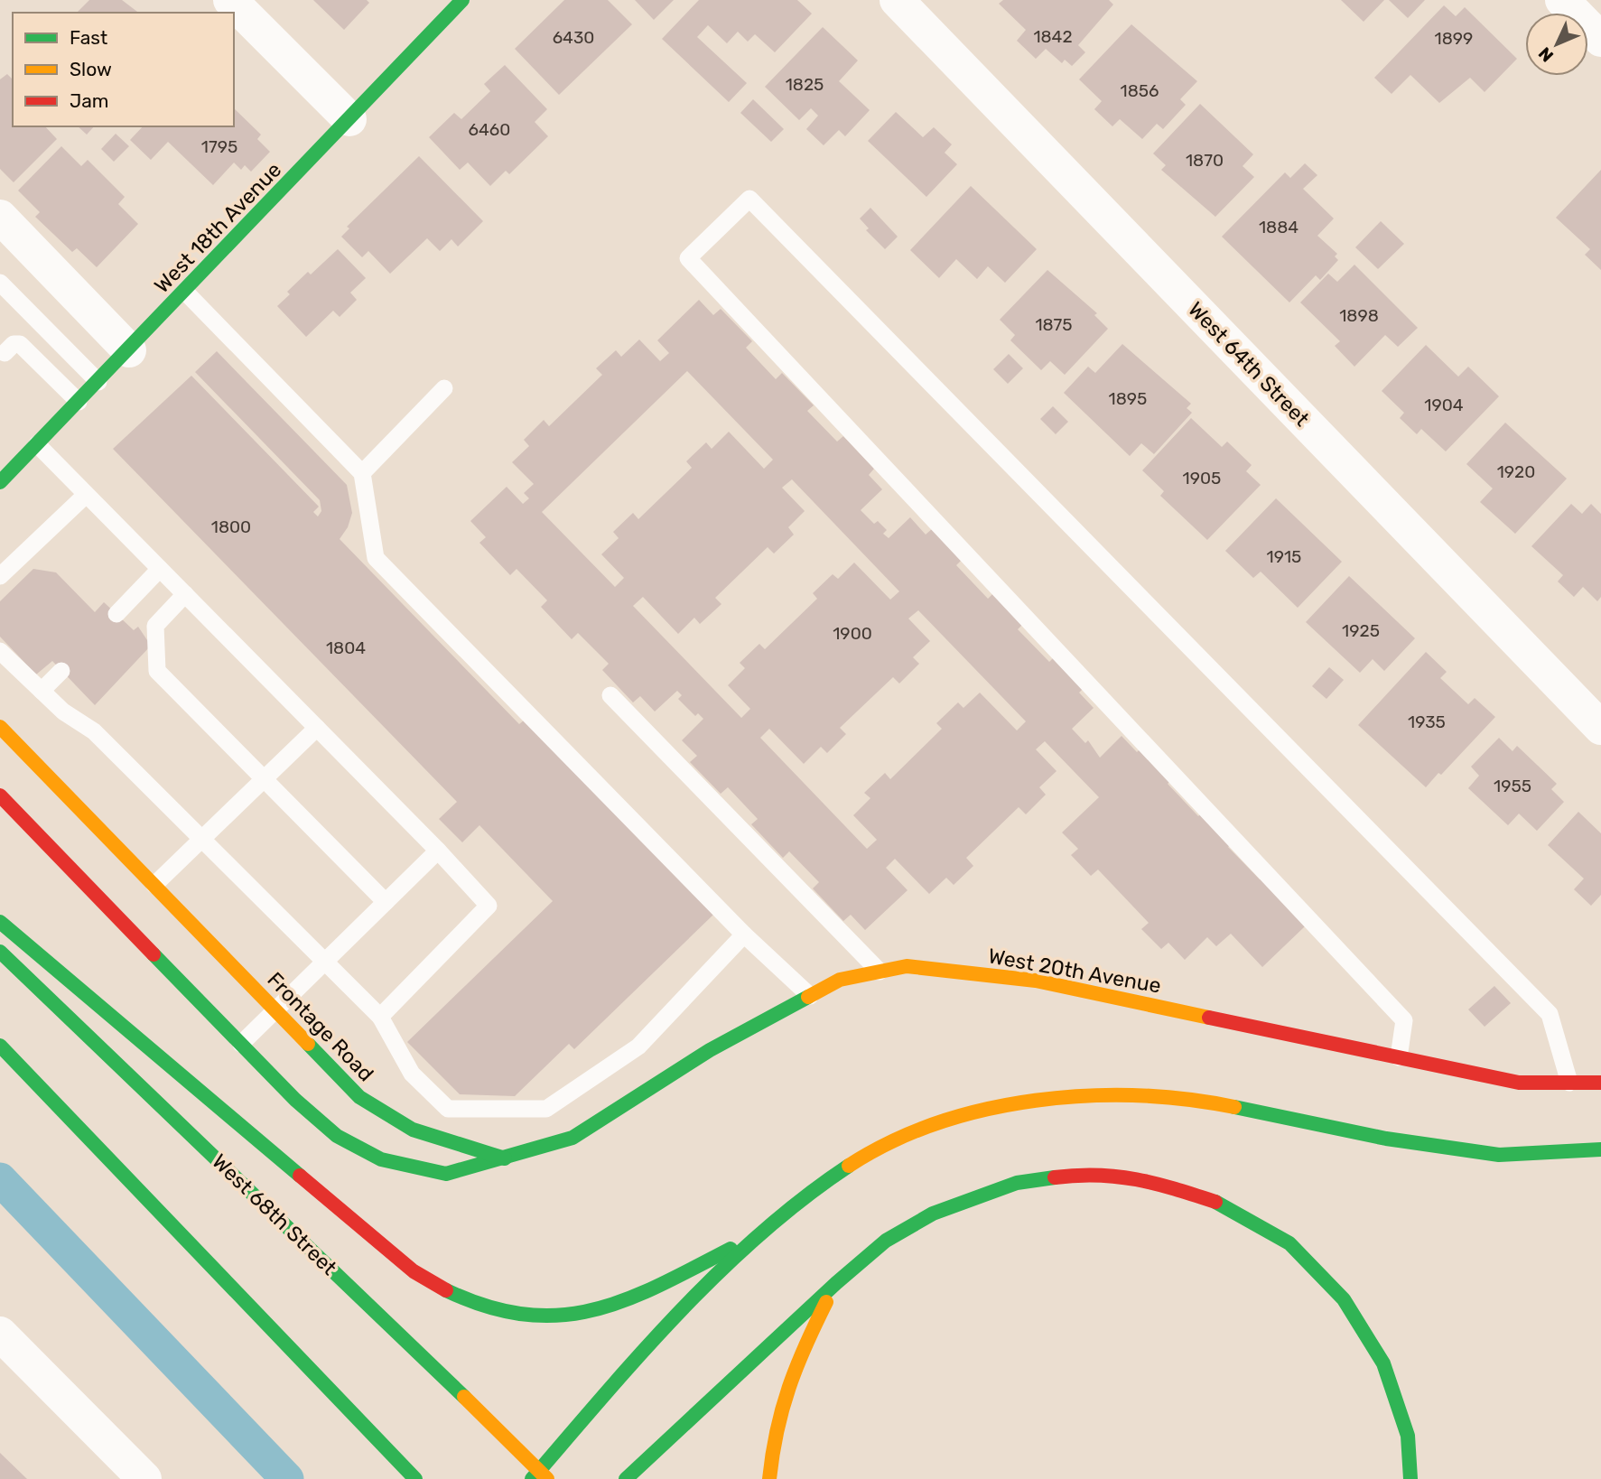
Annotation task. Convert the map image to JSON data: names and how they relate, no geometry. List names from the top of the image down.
{
  "streets": {
    "main road": [
      "West 18th Avenue",
      "West 20th Avenue",
      "Frontage Road",
      "West 68th Street"
    ],
    "street": ["West 64th Street"]
  },
  "crossings": [
    ["West 20th Avenue", "Frontage Road"]
  ],
  "house_numbers": [
    "1842",
    "6430",
    "1899",
    "1825",
    "1856",
    "6460",
    "1795",
    "1870",
    "1884",
    "1898",
    "1875",
    "1895",
    "1904",
    "1920",
    "1905",
    "1800",
    "1915",
    "1925",
    "1900",
    "1804",
    "1935",
    "1955"
  ],
  "legend": ["Fast", "Slow", "Jam"],
  "north": "bottom left"
}
